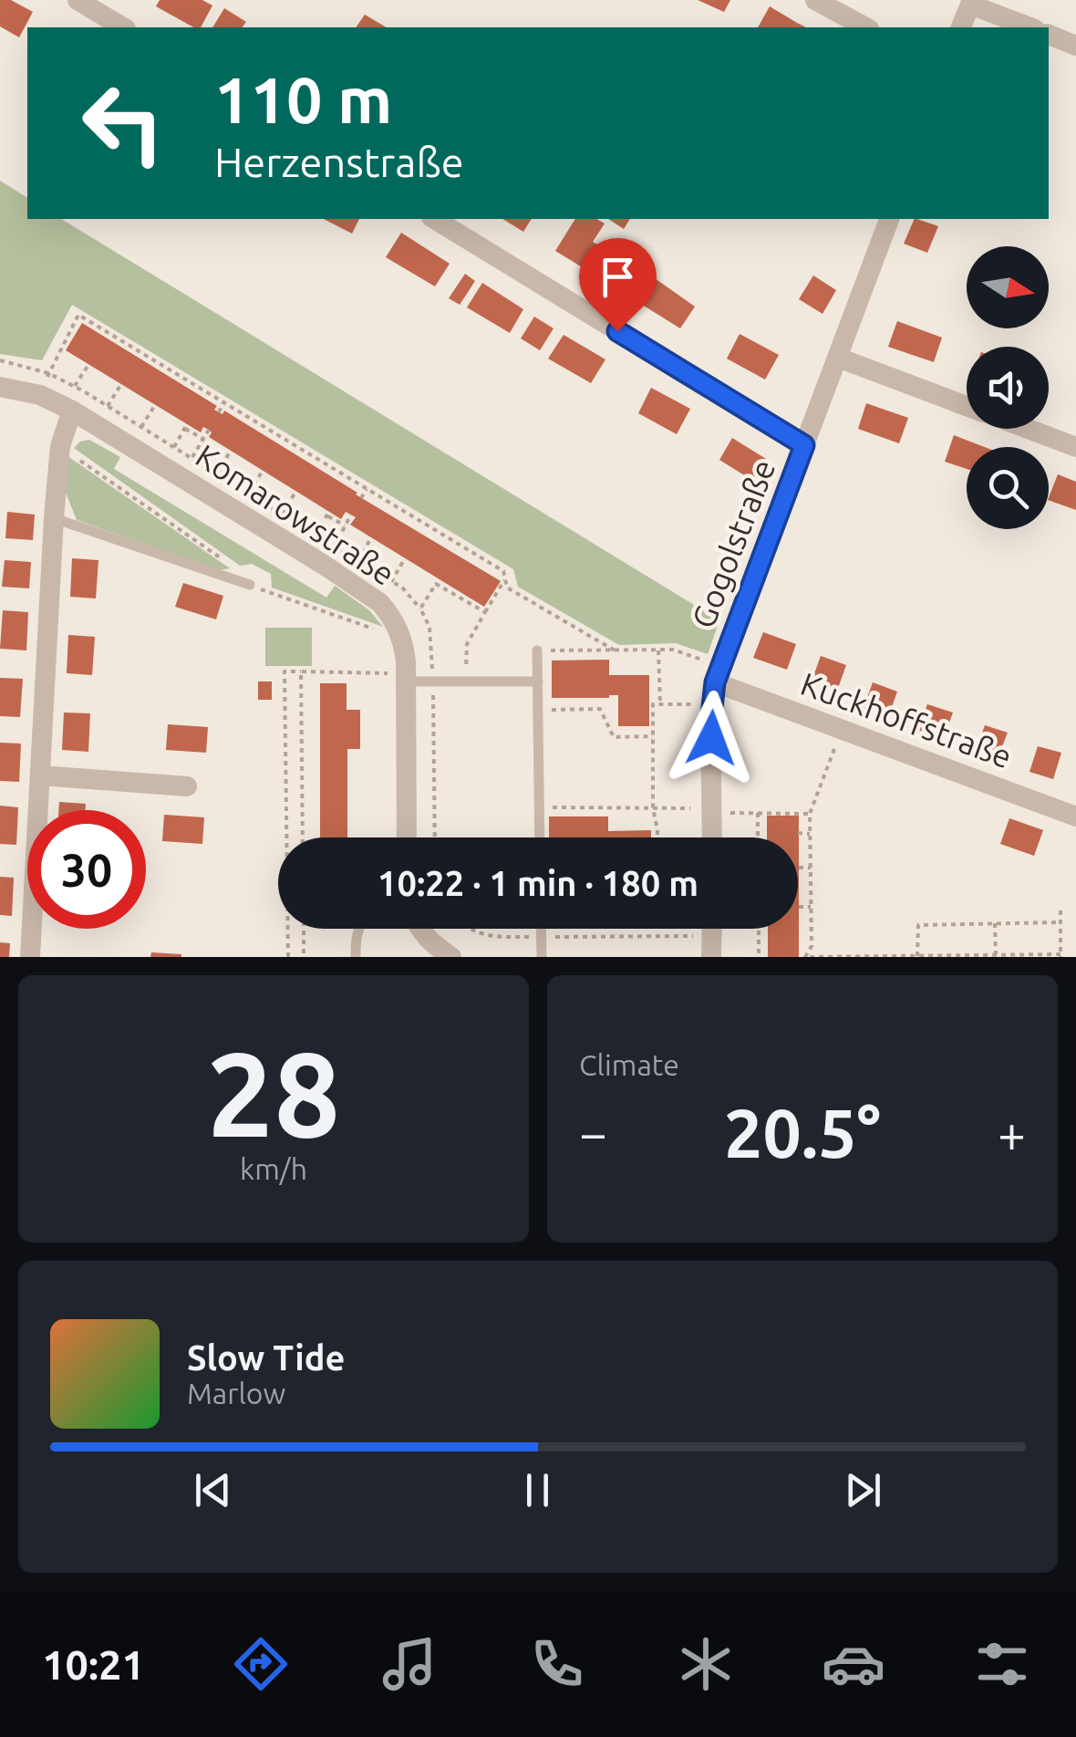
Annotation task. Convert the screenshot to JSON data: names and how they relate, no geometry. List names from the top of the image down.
{
  "streets": {
    "street": ["Komarowstraße", "Gogolstraße", "Kuckhoffstraße"]
  },
  "crossings": [
    ["Gogolstraße", "Kuckhoffstraße"]
  ],
  "north": "right",
  "page": {
    "turn": ["110 m", "Herzenstraße"],
    "limit": "30",
    "trip": "10:22 · 1 min · 180 m",
    "tile": [
      ["28", "km/h"],
      "Climate"
    ],
    "heat": ["−", "20.5°", "+"],
    "song": ["Slow Tide", "Marlow"],
    "tabs": "10:21"
  }
}
